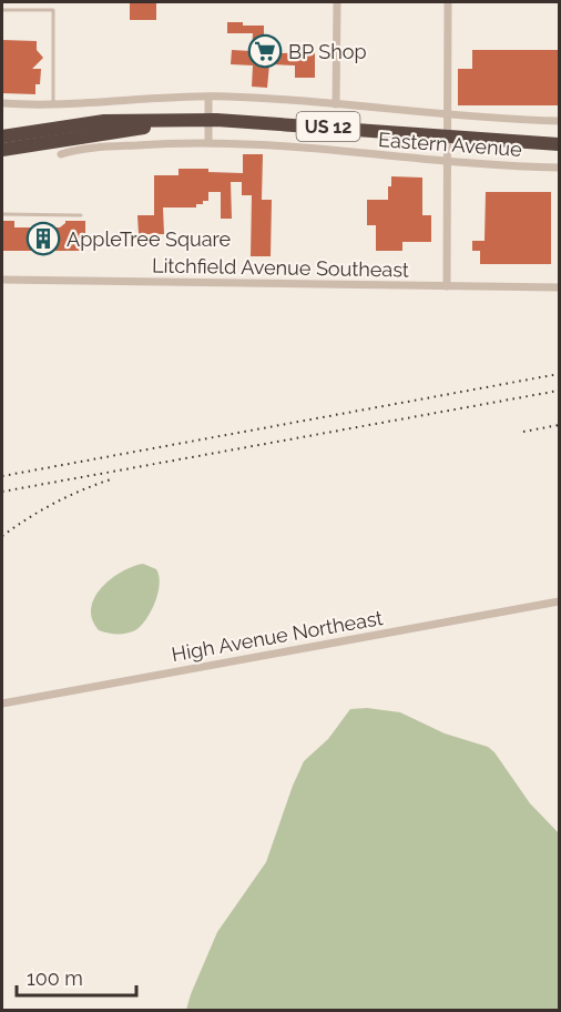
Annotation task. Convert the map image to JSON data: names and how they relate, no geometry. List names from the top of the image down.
{
  "streets": {
    "highway": ["US 12"],
    "street": ["Eastern Avenue", "Litchfield Avenue Southeast", "High Avenue Northeast"]
  },
  "places": {
    "supermarket": ["BP Shop"],
    "building": ["AppleTree Square"]
  },
  "scale_bar": "100 m"
}
